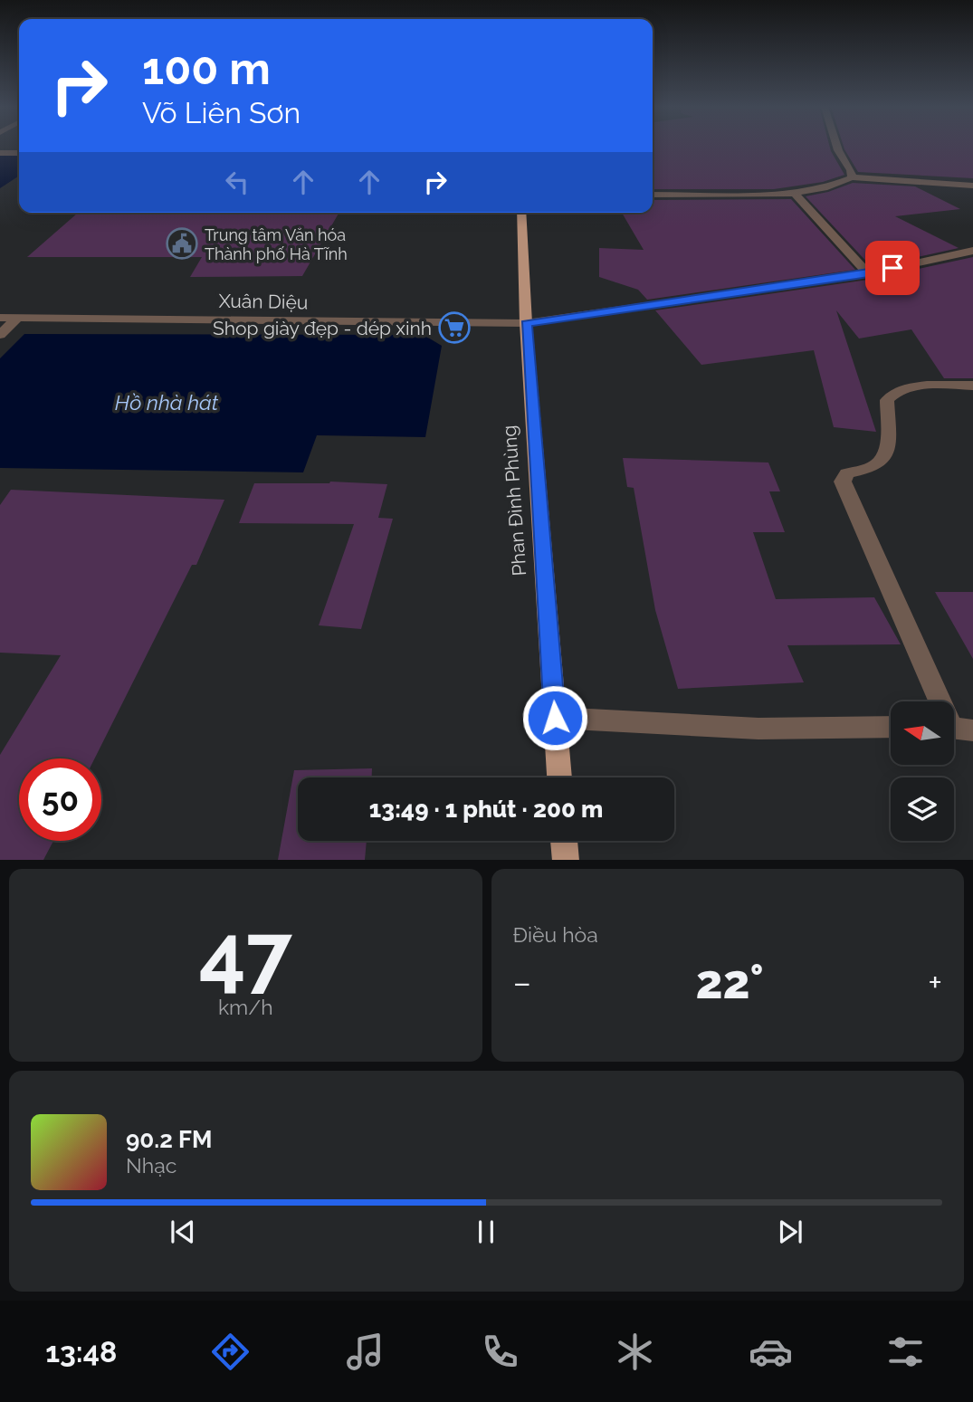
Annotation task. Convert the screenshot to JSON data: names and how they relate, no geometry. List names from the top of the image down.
{
  "streets": {
    "main road": ["Phan Đình Phùng"],
    "street": ["Xuân Diệu"]
  },
  "crossings": [
    ["Xuân Diệu", "Phan Đình Phùng"]
  ],
  "water": ["Hồ nhà hát"],
  "places": {
    "public building": ["Trung tâm Văn hóa Thành phố Hà Tĩnh"],
    "supermarket": ["Shop giày đẹp - dép xinh"]
  },
  "north": "left",
  "page": {
    "turn": ["100 m", "Võ Liên Sơn"],
    "limit": "50",
    "trip": "13:49 · 1 phút · 200 m",
    "tile": [
      ["47", "km/h"],
      "Điều hòa"
    ],
    "heat": ["−", "22°", "+"],
    "song": ["90.2 FM", "Nhạc"],
    "tabs": "13:48"
  }
}
